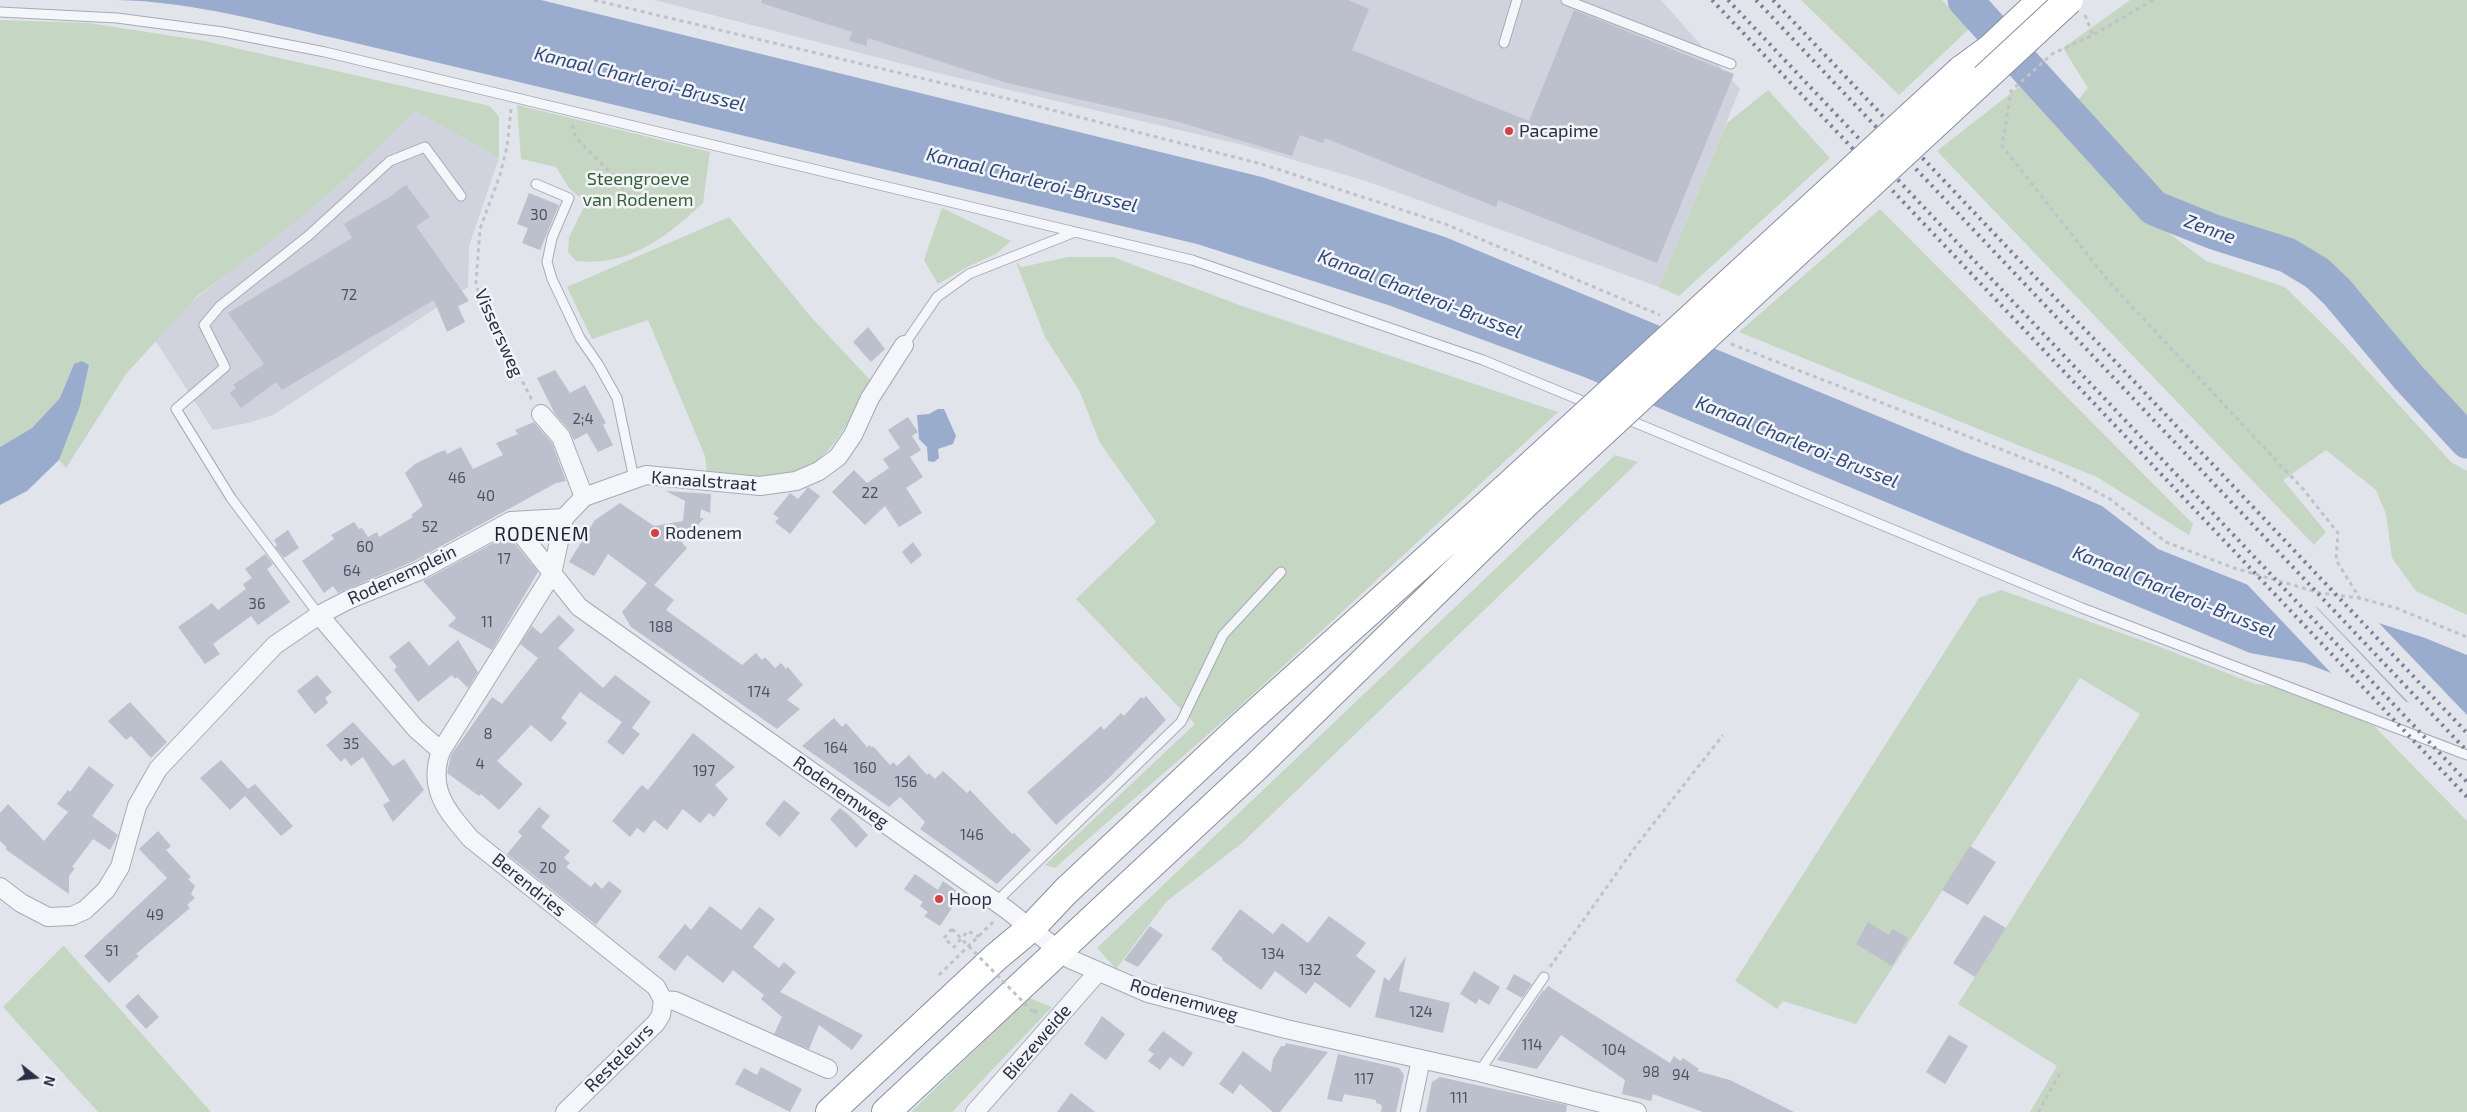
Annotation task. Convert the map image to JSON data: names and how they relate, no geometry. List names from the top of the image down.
{
  "streets": {
    "street": [
      "Kanaalstraat",
      "Rodenemplein",
      "Rodenemweg",
      "Berendries",
      "Biezeweide",
      "Resteleurs"
    ],
    "path": ["Vissersweg"]
  },
  "crossings": [
    ["Kanaalstraat", "Rodenemplein"],
    ["Rodenemweg", "Biezeweide"],
    ["Berendries", "Resteleurs"]
  ],
  "districts": ["RODENEM"],
  "water": ["Kanaal Charleroi-Brussel", "Zenne"],
  "parks": ["Steengroeve van Rodenem"],
  "places": ["Pacapime", "Rodenem", "Hoop"],
  "house_numbers": [
    "30",
    "72",
    "2;4",
    "46",
    "22",
    "40",
    "52",
    "60",
    "17",
    "64",
    "36",
    "11",
    "188",
    "174",
    "8",
    "35",
    "164",
    "4",
    "160",
    "197",
    "156",
    "146",
    "20",
    "49",
    "51",
    "134",
    "132",
    "124",
    "114",
    "104",
    "98",
    "94",
    "117",
    "111"
  ],
  "north": "right"
}
